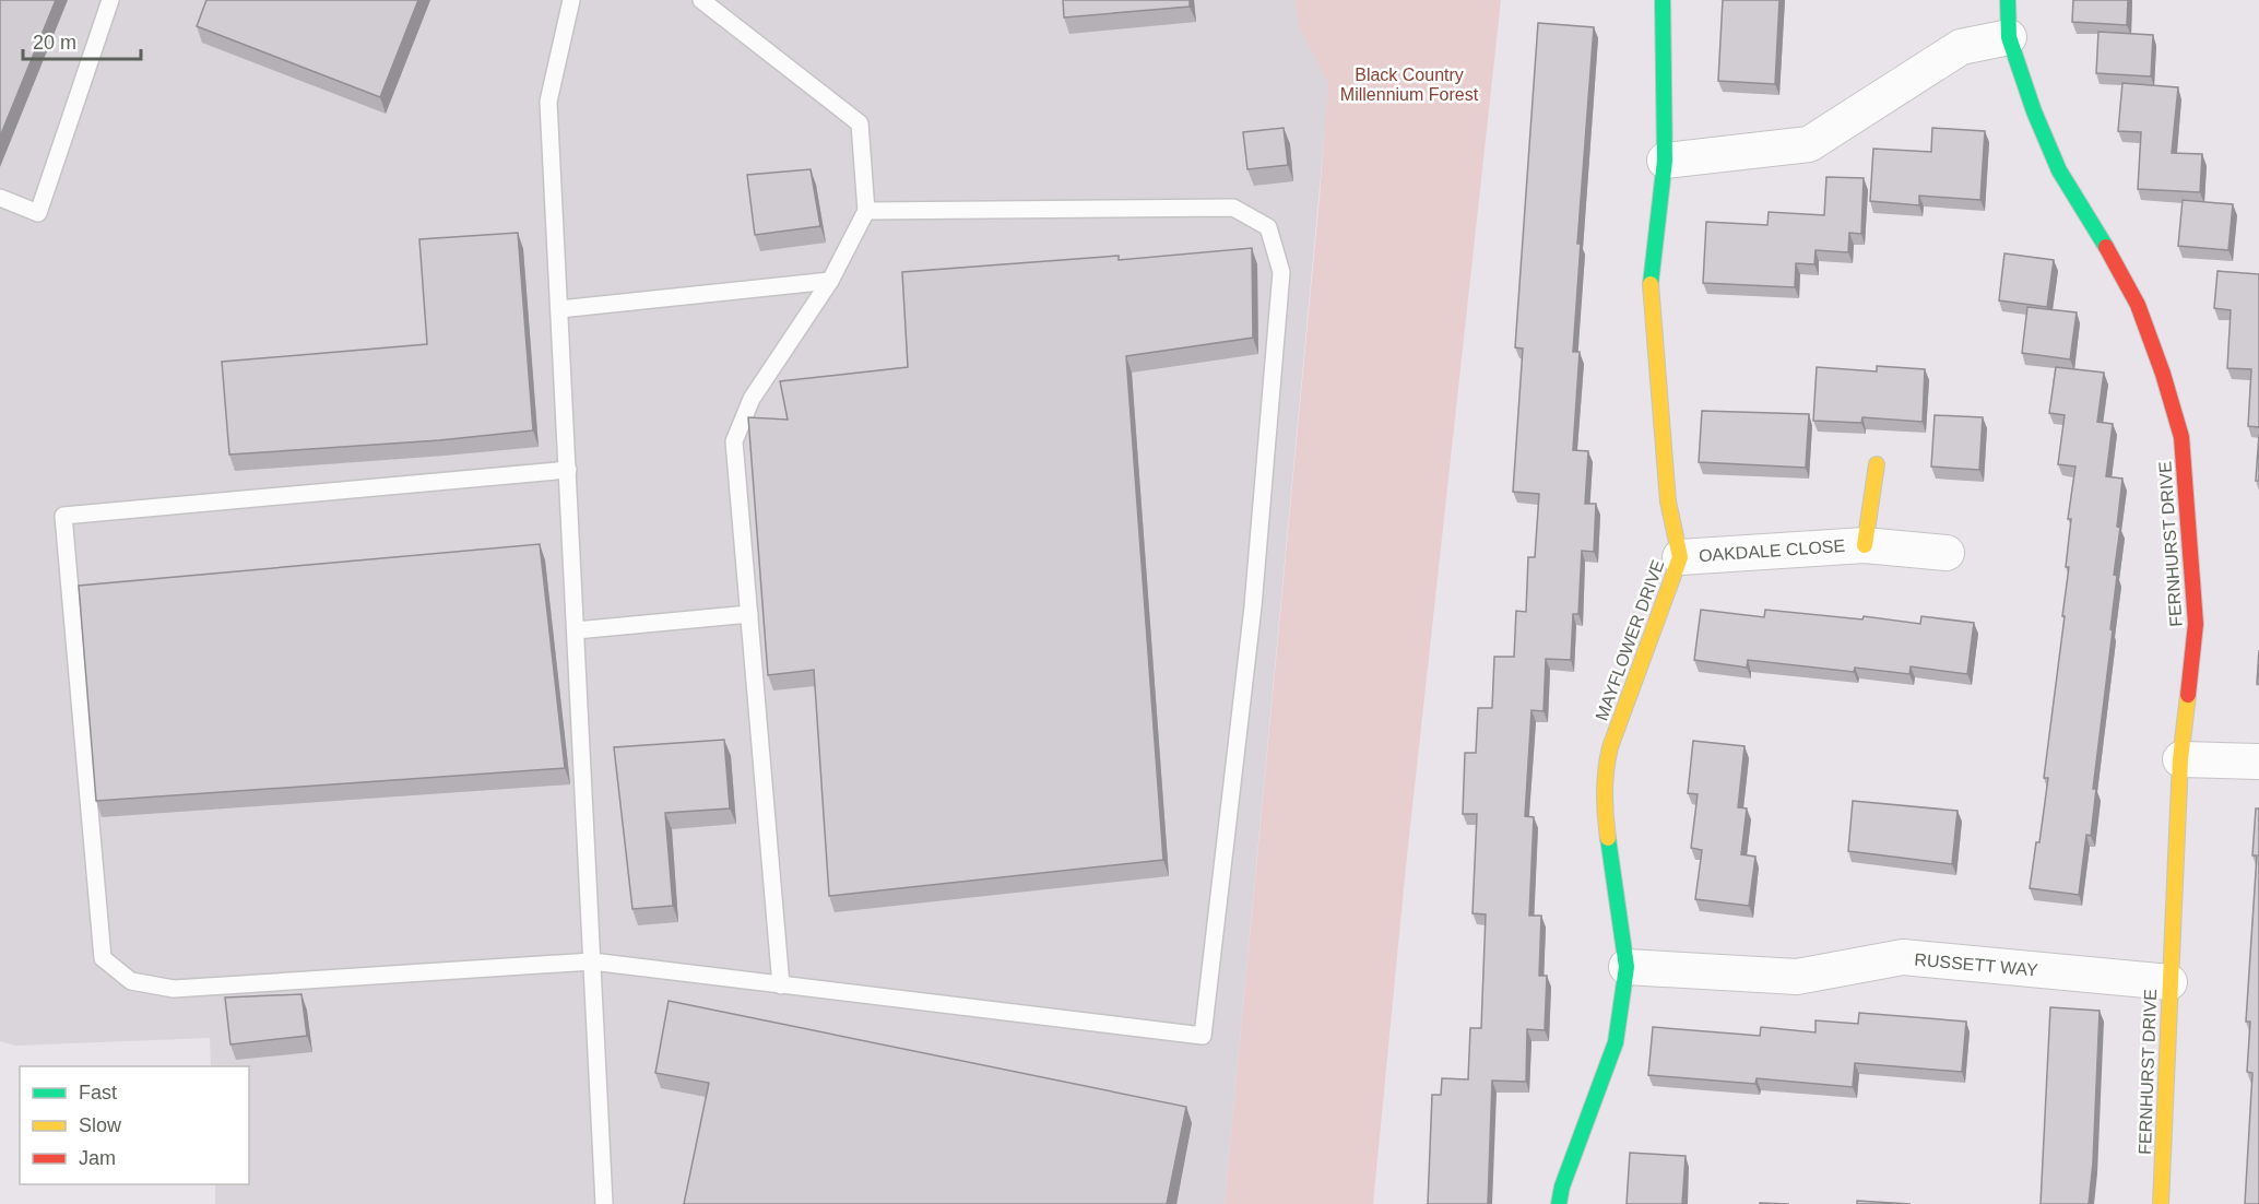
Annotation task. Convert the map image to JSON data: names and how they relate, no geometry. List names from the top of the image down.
{
  "streets": {
    "street": [
      "FERNHURST DRIVE",
      "OAKDALE CLOSE",
      "MAYFLOWER DRIVE",
      "RUSSETT WAY"
    ]
  },
  "crossings": [
    ["FERNHURST DRIVE", "RUSSETT WAY"],
    ["OAKDALE CLOSE", "MAYFLOWER DRIVE"],
    ["MAYFLOWER DRIVE", "RUSSETT WAY"]
  ],
  "parks": ["Black Country Millennium Forest"],
  "legend": ["Fast", "Slow", "Jam"],
  "scale_bar": "20 m"
}
